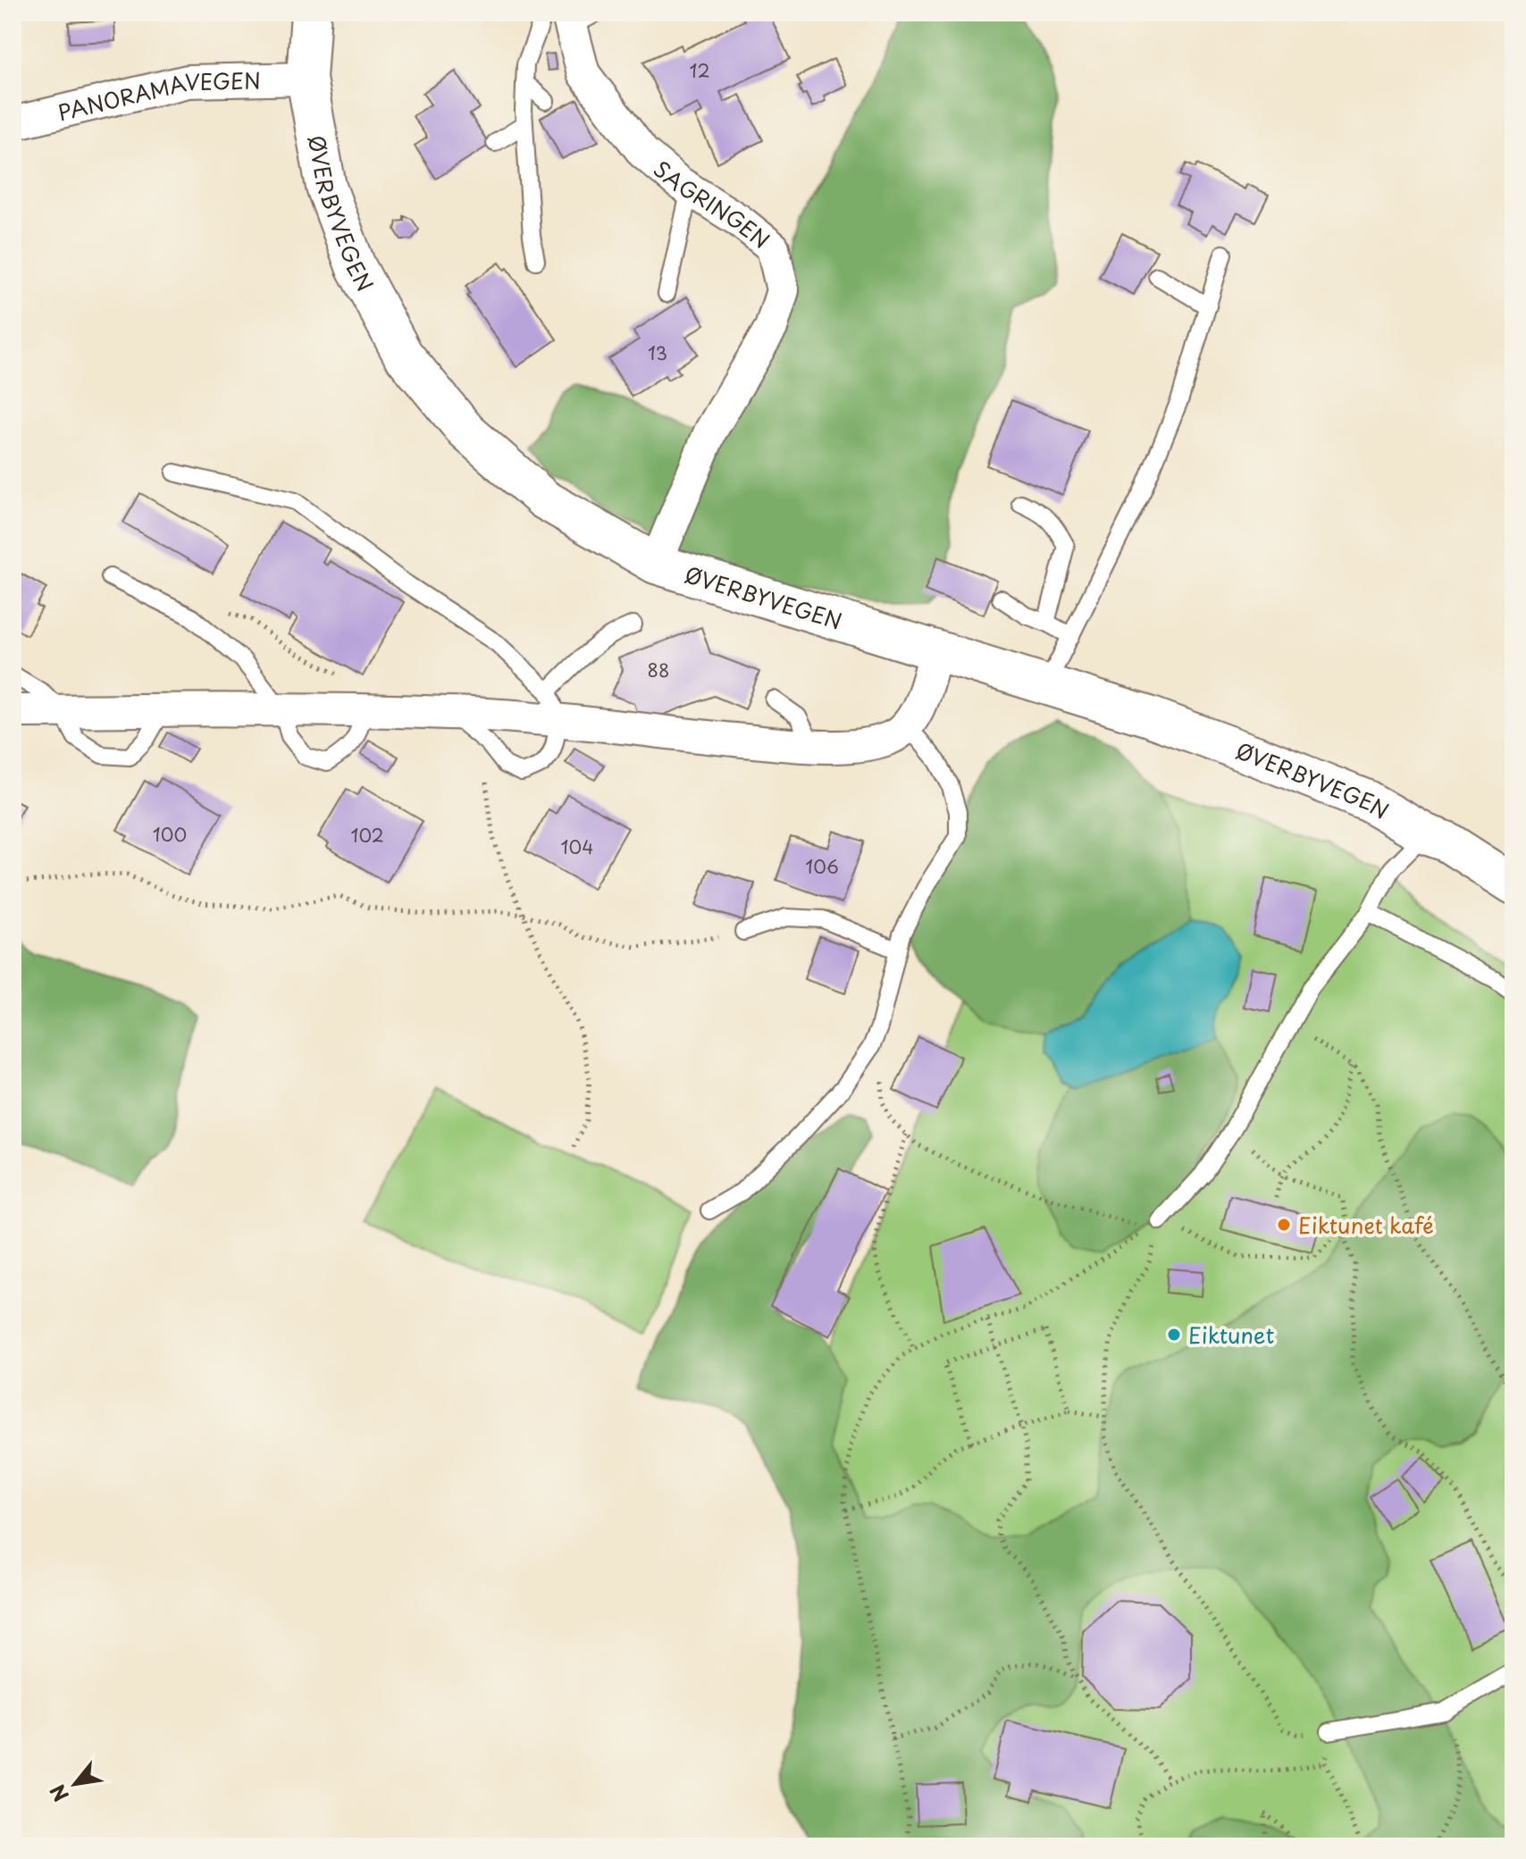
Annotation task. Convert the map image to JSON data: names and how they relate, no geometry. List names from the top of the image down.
{
  "streets": {
    "main road": ["ØVERBYVEGEN"],
    "street": ["PANORAMAVEGEN", "SAGRINGEN"]
  },
  "crossings": [
    ["PANORAMAVEGEN", "ØVERBYVEGEN"],
    ["SAGRINGEN", "ØVERBYVEGEN"]
  ],
  "places": ["Eiktunet kafé", "Eiktunet"],
  "house_numbers": [
    "12",
    "13",
    "88",
    "100",
    "102",
    "104",
    "106"
  ],
  "north": "bottom left"
}
